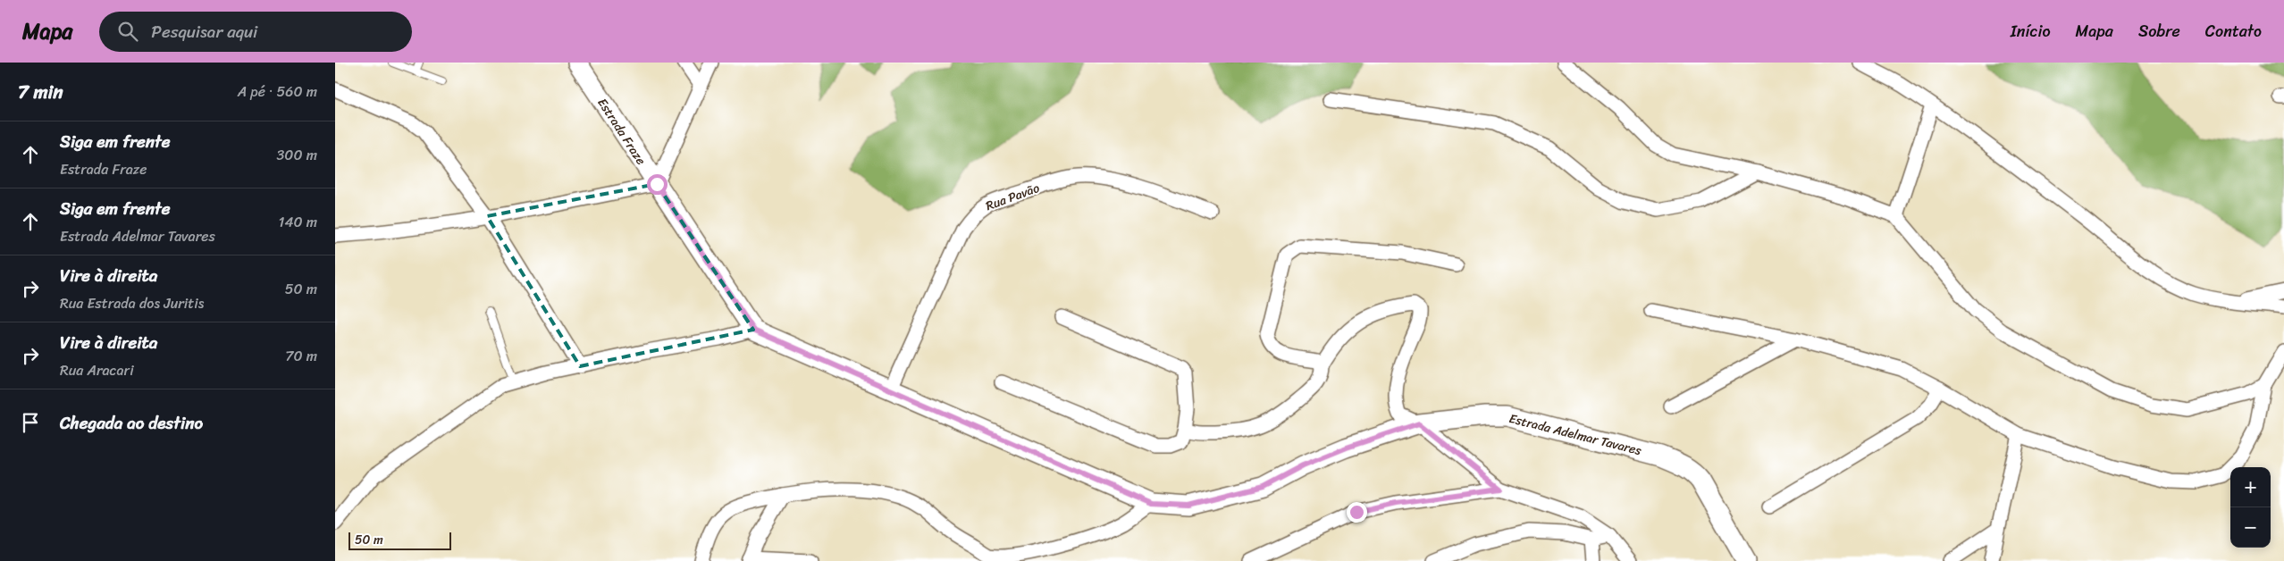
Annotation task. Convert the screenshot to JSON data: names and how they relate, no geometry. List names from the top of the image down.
{
  "streets": {
    "street": ["Estrada Fraze", "Rua Pavão", "Estrada Adelmar Tavares"]
  },
  "scale_bar": "50 m",
  "page": {
    "header": "Mapa",
    "search": "Pesquisar aqui",
    "nav": [
      "Início",
      "Mapa",
      "Sobre",
      "Contato"
    ],
    "heading": ["7 min", "A pé · 560 m"],
    "list": [
      ["Siga em frente", "Estrada Fraze", "300 m"],
      ["Siga em frente", "Estrada Adelmar Tavares", "140 m"],
      ["Vire à direita", "Rua Estrada dos Juritis", "50 m"],
      ["Vire à direita", "Rua Aracari", "70 m"],
      "Chegada ao destino"
    ],
    "map_buttons": ["+", "−"],
    "scale": "50 m"
  }
}
